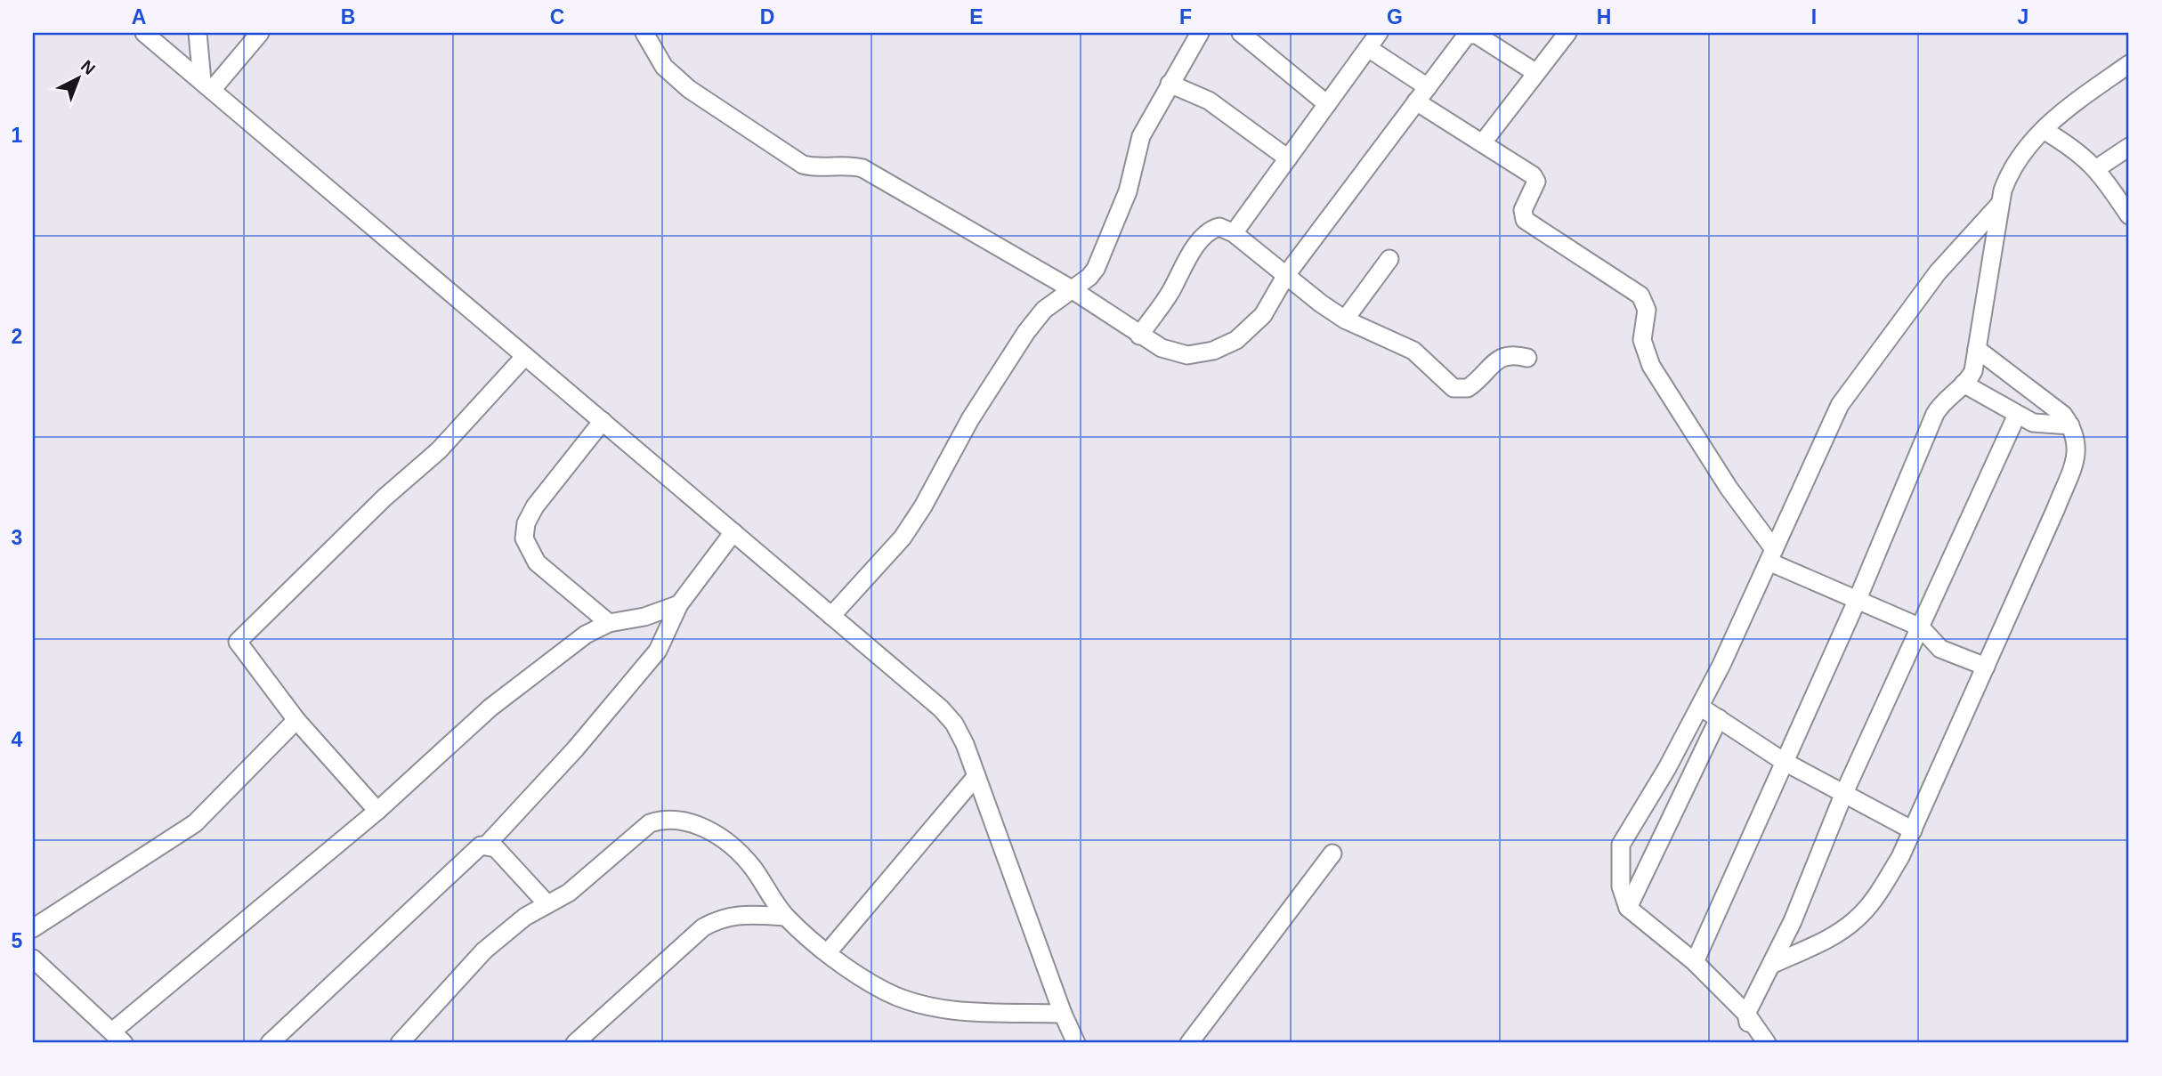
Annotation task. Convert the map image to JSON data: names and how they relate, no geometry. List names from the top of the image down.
{
  "north": "top right",
  "grid": {
    "columns": [
      "A",
      "B",
      "C",
      "D",
      "E",
      "F",
      "G",
      "H",
      "I",
      "J"
    ],
    "rows": [
      "1",
      "2",
      "3",
      "4",
      "5"
    ]
  }
}
